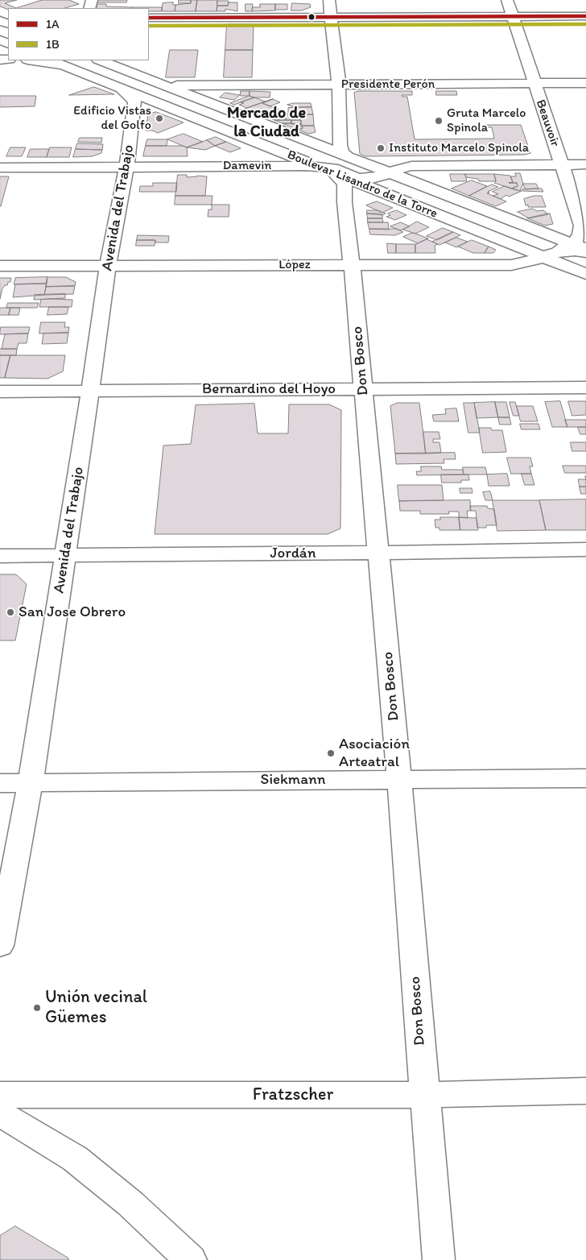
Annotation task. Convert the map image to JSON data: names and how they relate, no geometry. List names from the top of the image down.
{
  "streets": {
    "street": [
      "Presidente Perón",
      "Beauvoir",
      "Damevin",
      "Boulevar Lisandro de la Torre",
      "Avenida del Trabajo",
      "López",
      "Don Bosco",
      "Bernardino del Hoyo",
      "Jordán",
      "Siekmann",
      "Fratzscher"
    ]
  },
  "crossings": [
    ["Presidente Perón", "Beauvoir"],
    ["Presidente Perón", "Boulevar Lisandro de la Torre"],
    ["Beauvoir", "Damevin"],
    ["Beauvoir", "Boulevar Lisandro de la Torre"],
    ["Damevin", "Boulevar Lisandro de la Torre"],
    ["Damevin", "Avenida del Trabajo"],
    ["Boulevar Lisandro de la Torre", "López"],
    ["Boulevar Lisandro de la Torre", "Don Bosco"],
    ["Avenida del Trabajo", "López"],
    ["Avenida del Trabajo", "Bernardino del Hoyo"],
    ["Avenida del Trabajo", "Jordán"],
    ["Avenida del Trabajo", "Siekmann"],
    ["López", "Don Bosco"],
    ["Don Bosco", "Bernardino del Hoyo"],
    ["Don Bosco", "Jordán"],
    ["Don Bosco", "Siekmann"],
    ["Don Bosco", "Fratzscher"]
  ],
  "districts": ["Mercado de la Ciudad"],
  "places": [
    "Edificio Vistas del Golfo",
    "Gruta Marcelo Spinola",
    "Instituto Marcelo Spinola",
    "San Jose Obrero",
    "Asociación Arteatral",
    "Unión vecinal Güemes"
  ],
  "lines": ["transit line 1A", "transit line 1B"],
  "legend": ["1A", "1B"]
}
